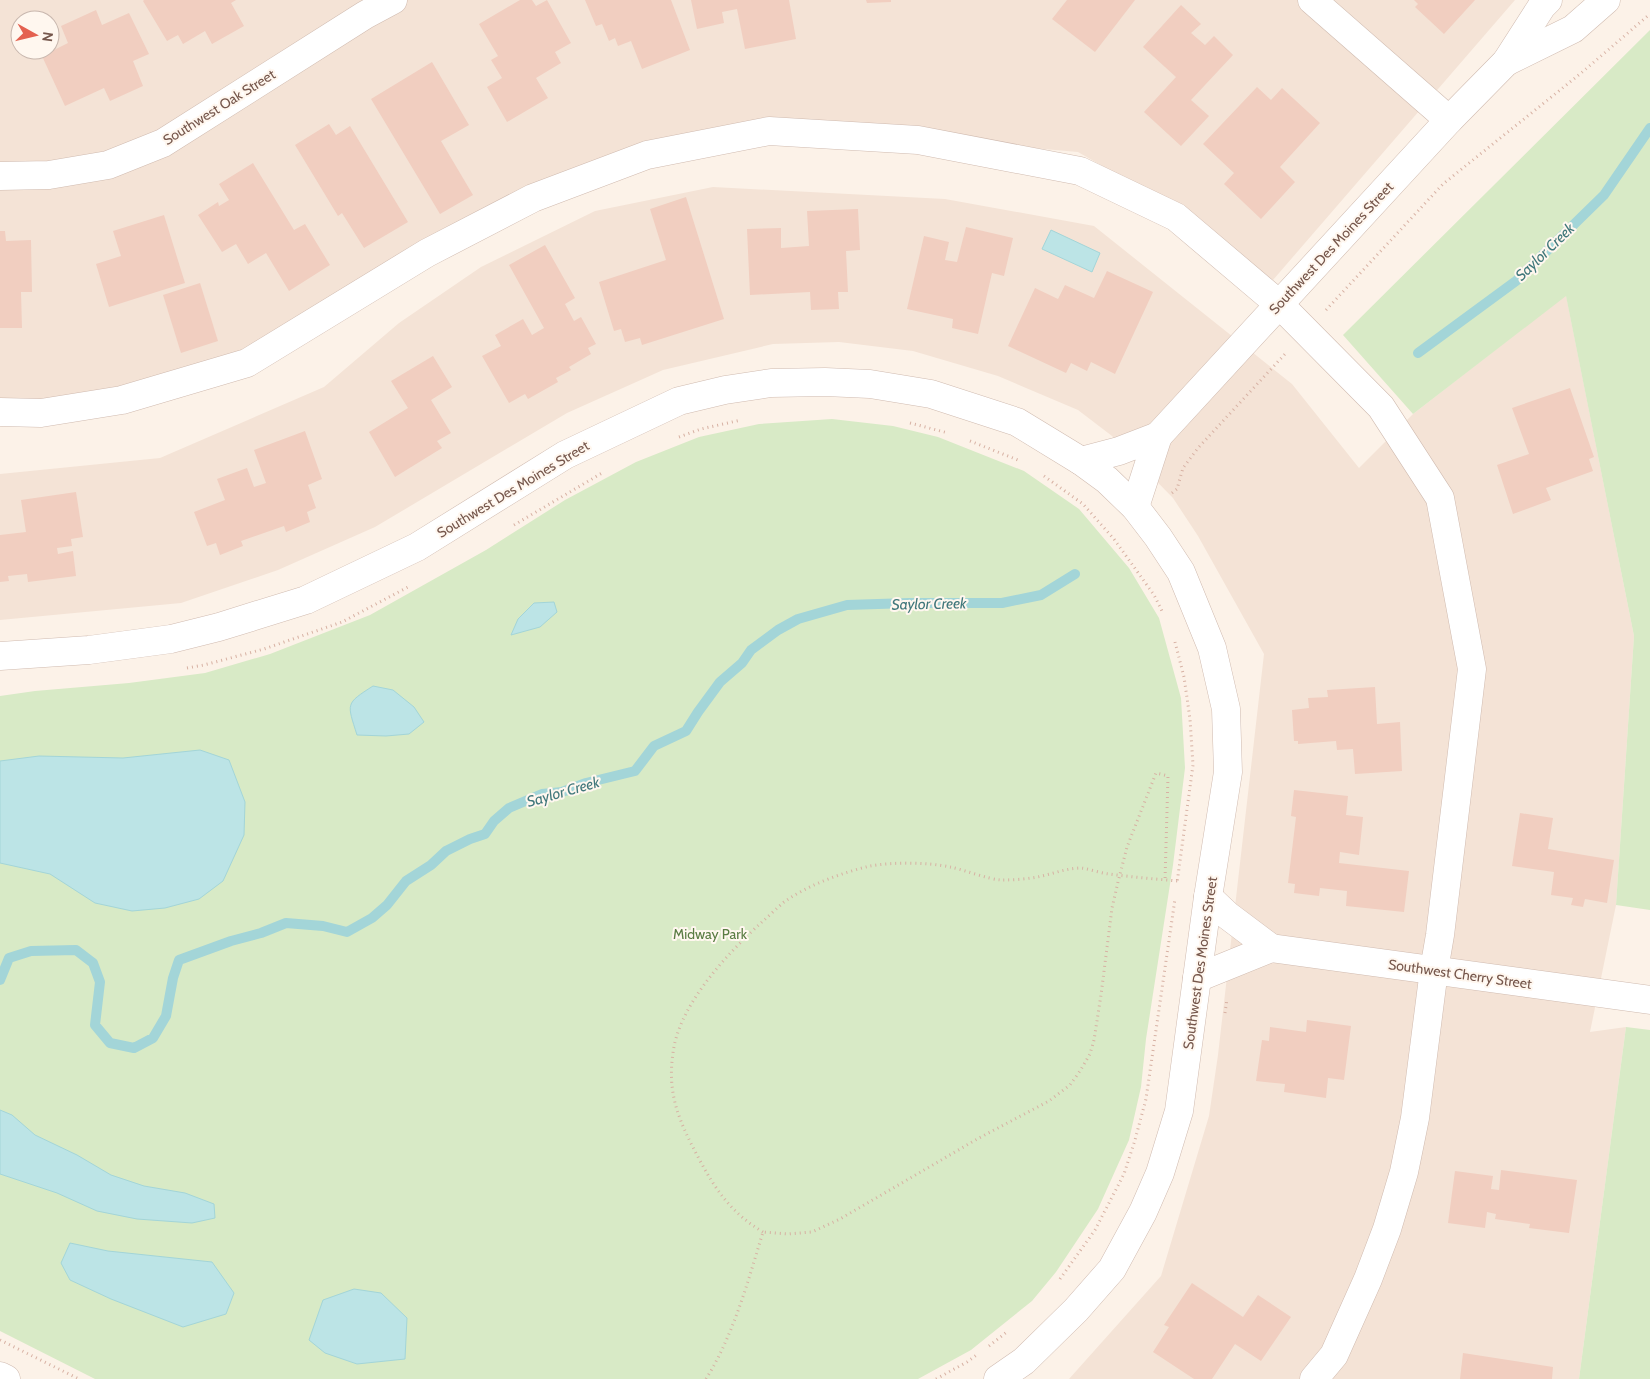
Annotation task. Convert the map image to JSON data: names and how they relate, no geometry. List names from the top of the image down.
{
  "streets": {
    "street": ["Southwest Oak Street", "Southwest Des Moines Street", "Southwest Cherry Street"]
  },
  "crossings": [
    ["Southwest Des Moines Street", "Southwest Cherry Street"]
  ],
  "water": ["Saylor Creek"],
  "parks": ["Midway Park"],
  "north": "right"
}
